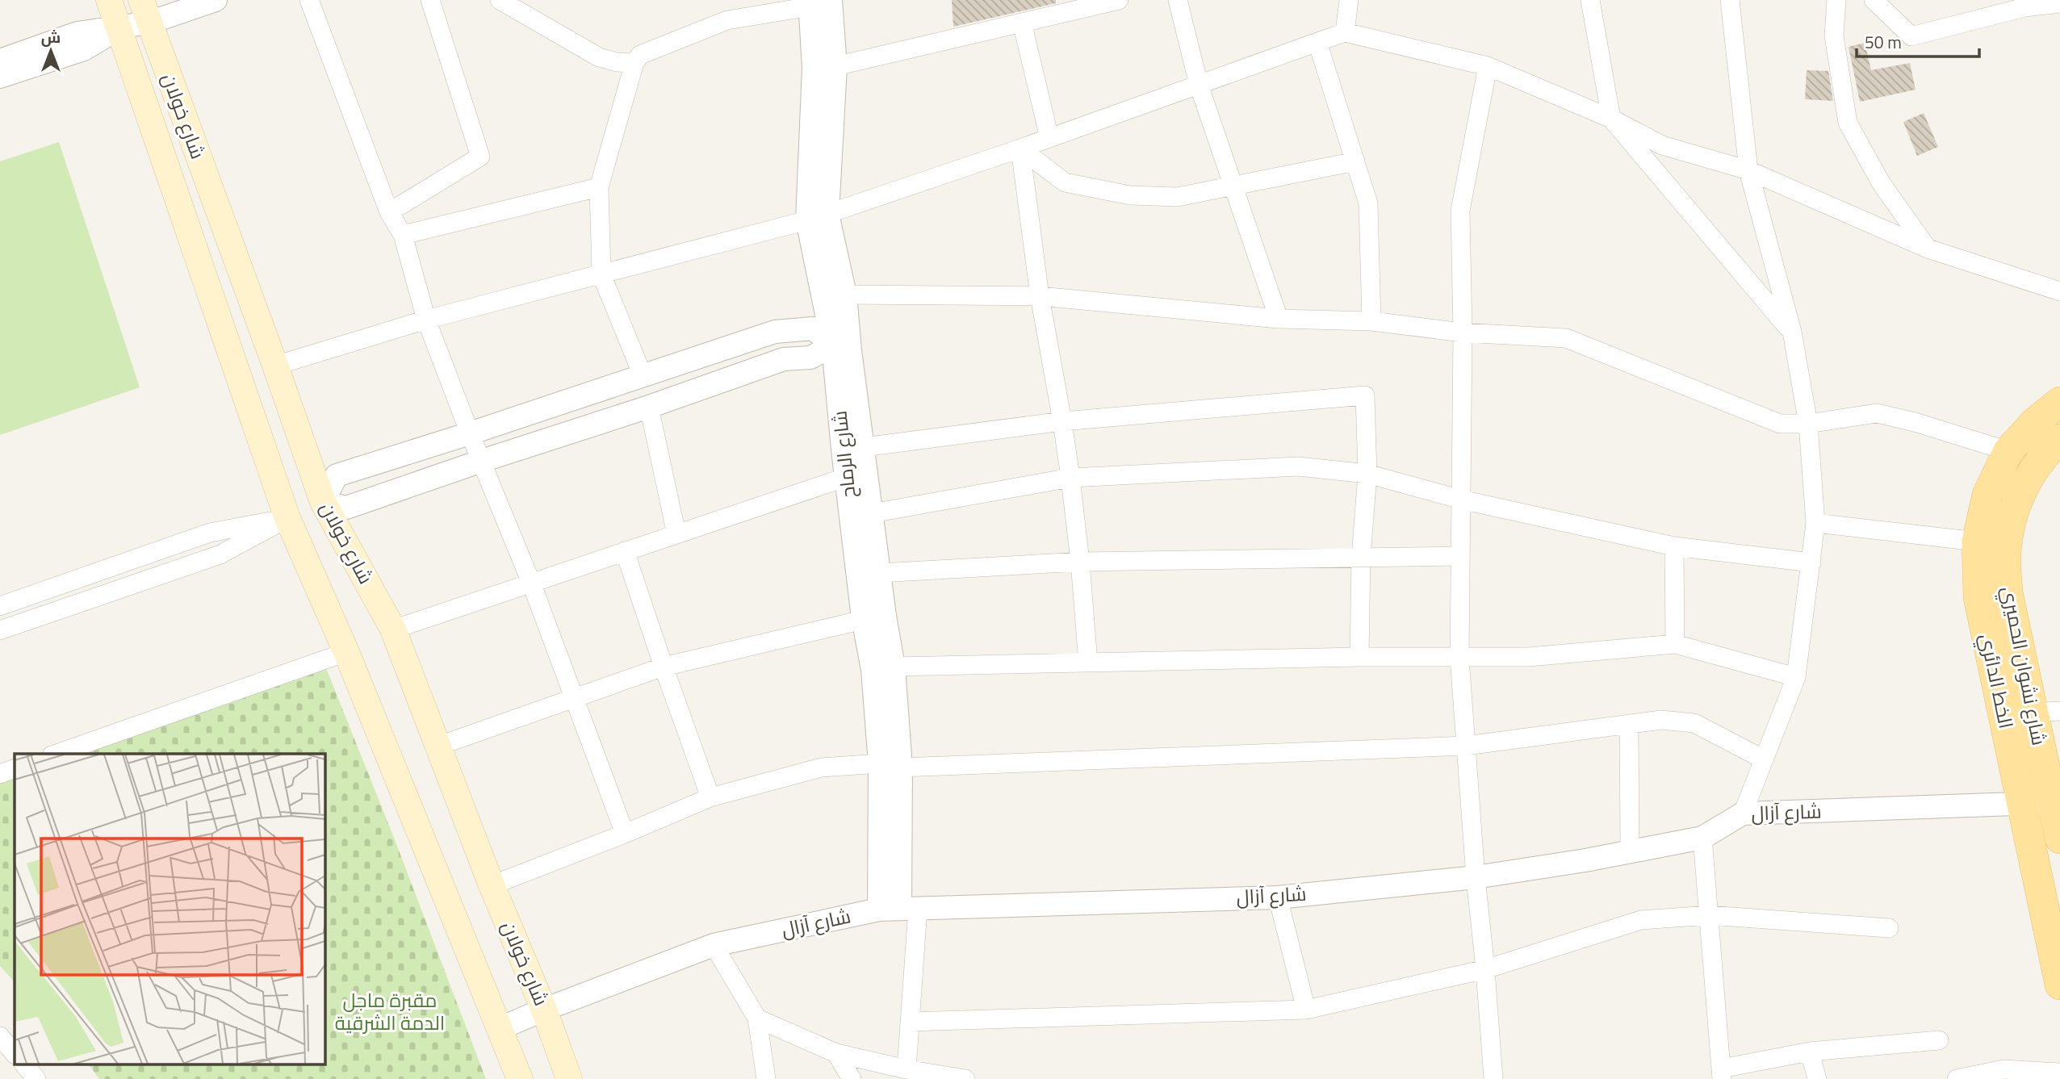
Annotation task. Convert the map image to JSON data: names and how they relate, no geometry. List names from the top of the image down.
{
  "streets": {
    "main road": ["شارع خولان", "شارع نشوان الحميري", "الخط الدائري"],
    "street": ["شارع الرماح", "شارع آزال"]
  },
  "crossings": [
    ["شارع خولان", "شارع آزال"],
    ["شارع الرماح", "شارع آزال"],
    ["شارع نشوان الحميري", "شارع آزال"],
    ["الخط الدائري", "شارع آزال"]
  ],
  "parks": ["مقبرة ماجل الدمة الشرقية"],
  "scale_bar": "50 m",
  "north": "top"
}
